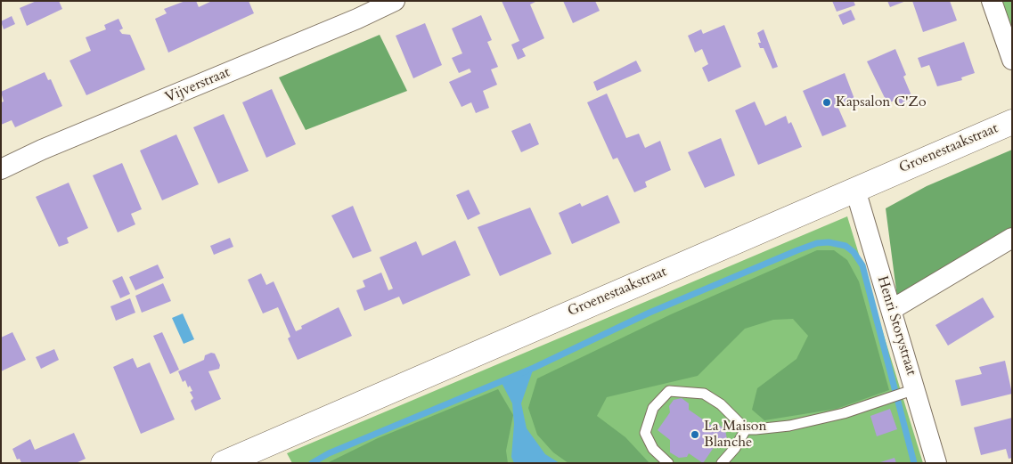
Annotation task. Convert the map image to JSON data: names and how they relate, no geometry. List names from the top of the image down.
{
  "streets": {
    "street": ["Vijverstraat", "Groenestaakstraat", "Henri Storystraat"]
  },
  "crossings": [
    ["Groenestaakstraat", "Henri Storystraat"]
  ],
  "places": ["Kapsalon C'Zo", "La Maison Blanche"]
}
